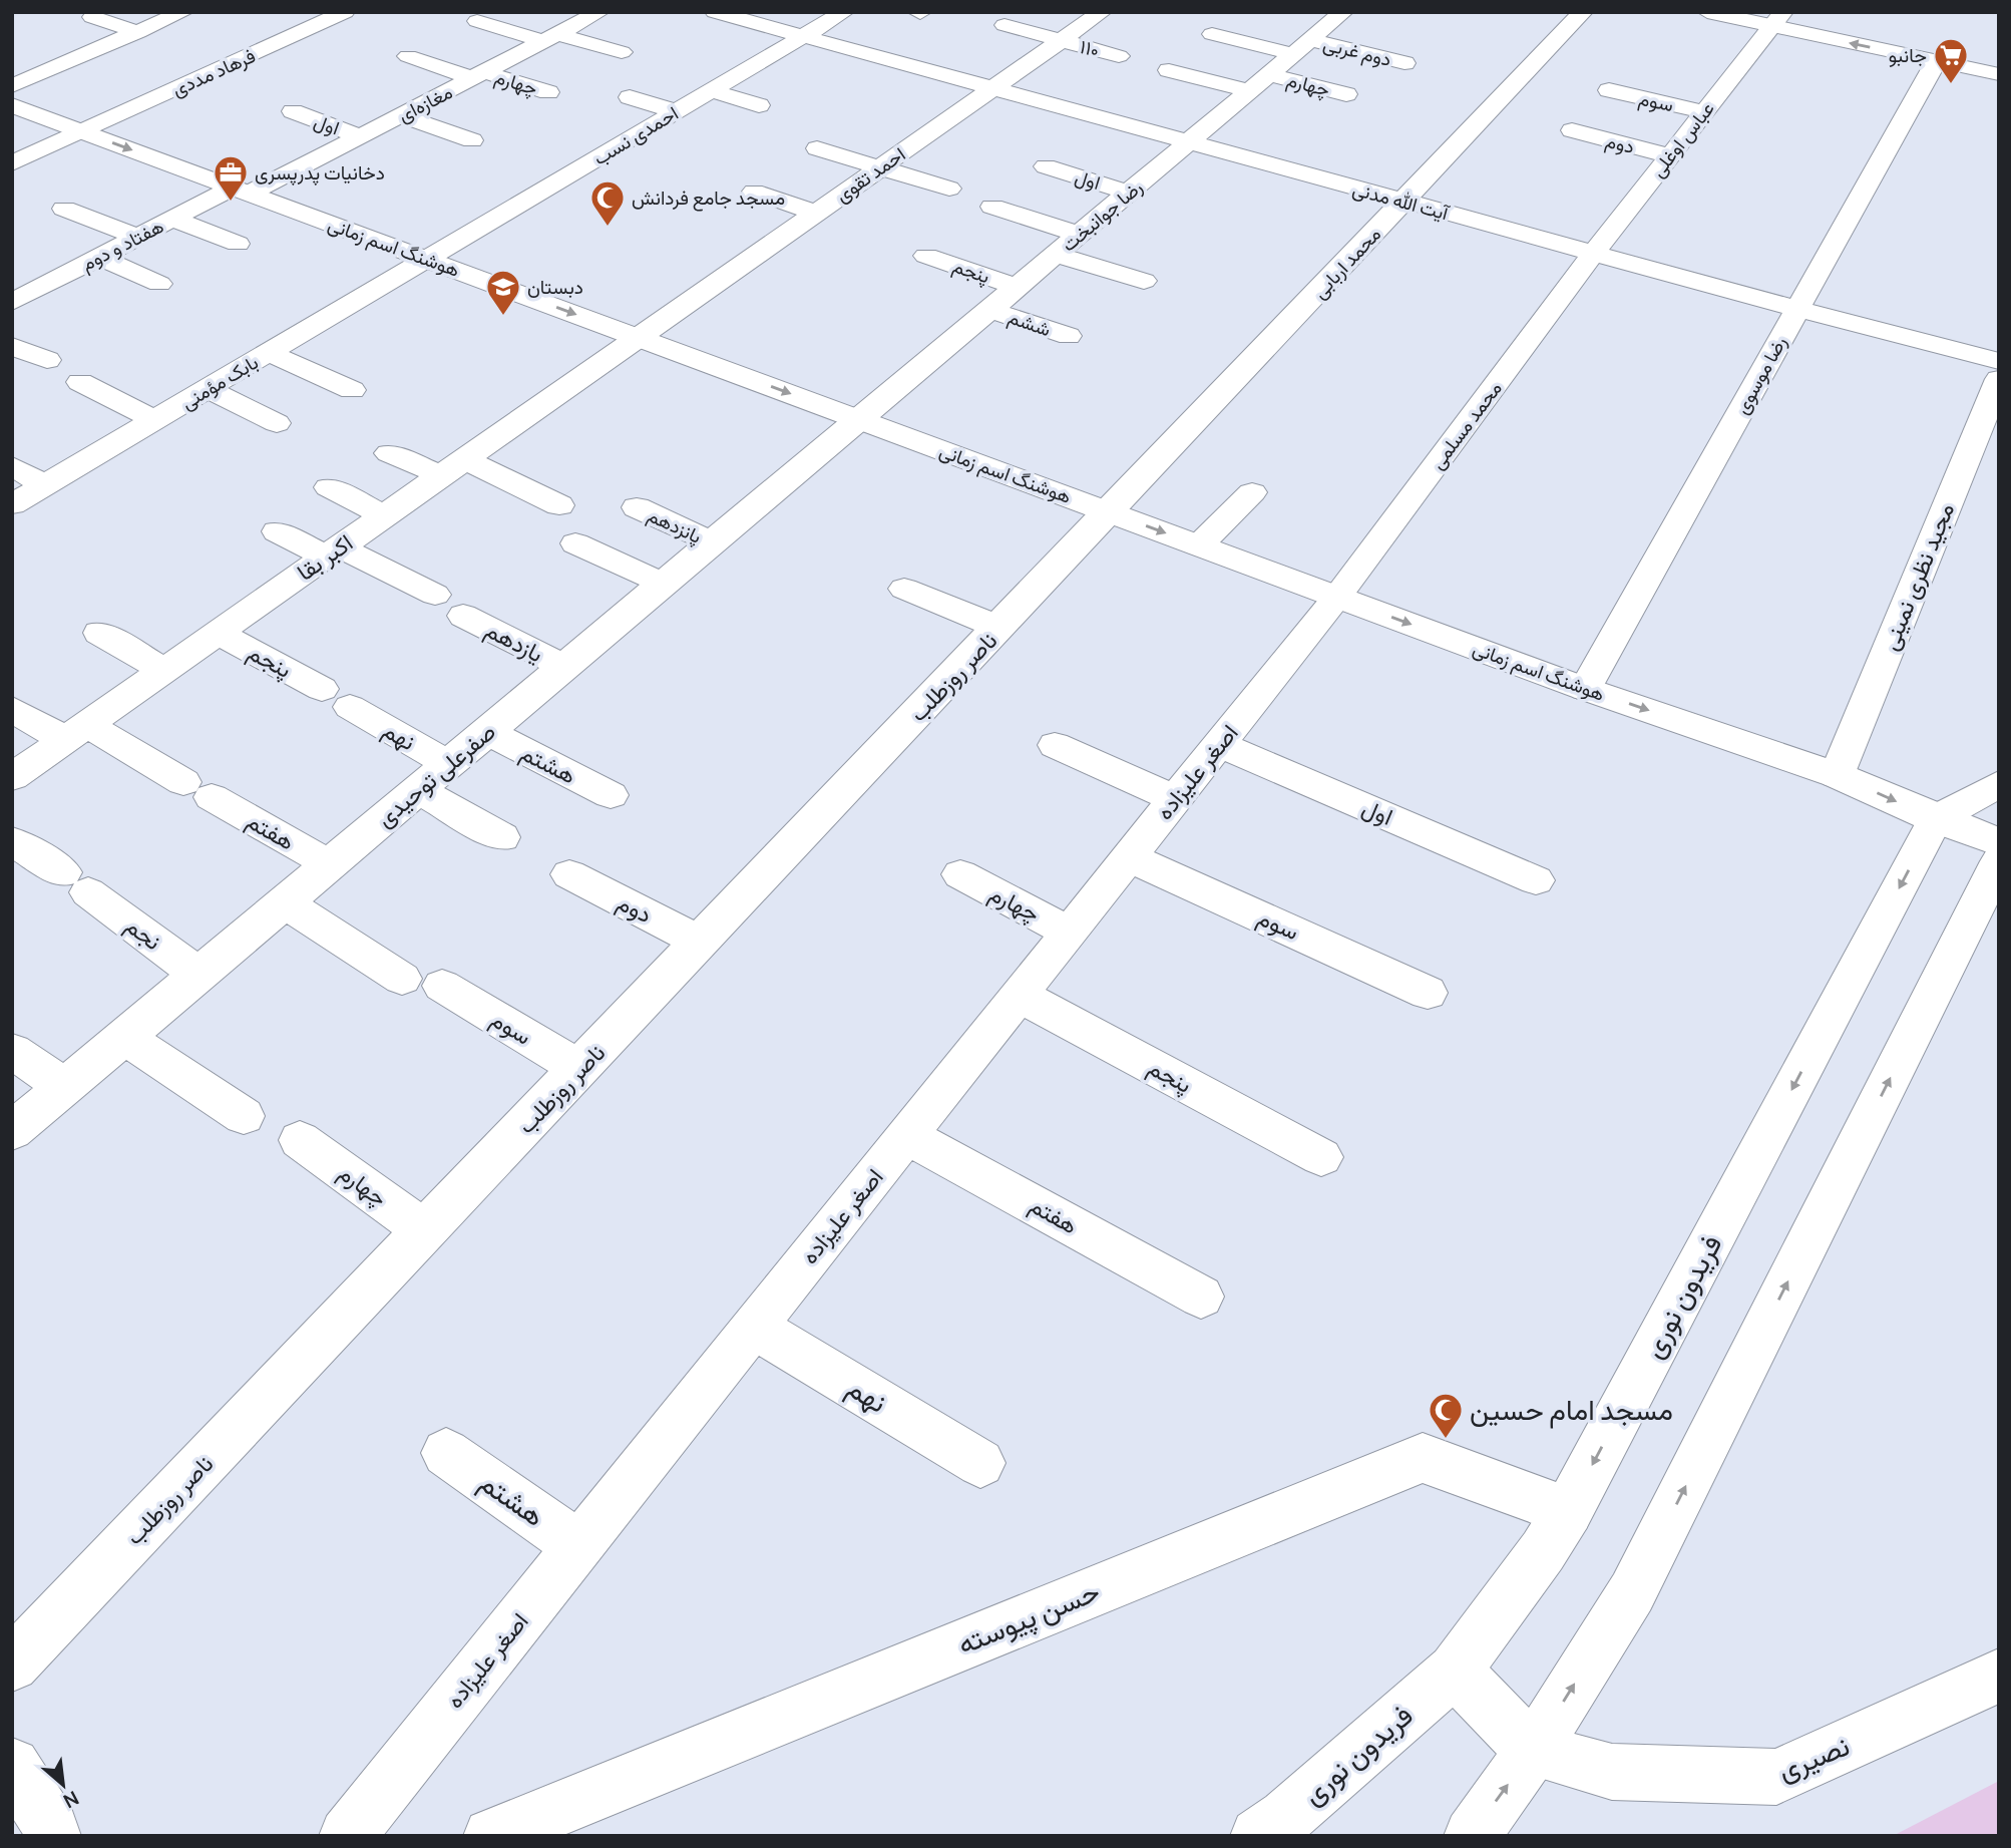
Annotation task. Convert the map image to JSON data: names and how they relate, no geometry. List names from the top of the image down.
{
  "streets": {
    "street": [
      "۱۱۰",
      "دوم غربی",
      "فرهاد مددی",
      "چهارم",
      "سوم",
      "مغازه‌ای",
      "اول",
      "احمدی نسب",
      "عباس اوغلی",
      "دوم",
      "احمد تقوی",
      "آیت‌ الله مدنی",
      "رضا جوانبخت",
      "هفتاد و دوم",
      "هوشنگ اسم زمانی",
      "محمد اربابی",
      "پنجم",
      "ششم",
      "رضا موسوی",
      "بابک مؤمنی",
      "محمد مسلمی",
      "پانزدهم",
      "اکبر بقا",
      "مجید نظری نمینی",
      "یازدهم",
      "ناصر روزطلب",
      "نهم",
      "هشتم",
      "اصغر علیزاده",
      "صفرعلی توحیدی",
      "هفتم",
      "نجم",
      "فریدون نوری",
      "حسن پیوسته",
      "نصیری"
    ]
  },
  "crossings": [
    ["۱۱۰", "احمد تقوی"],
    ["دوم غربی", "رضا جوانبخت"],
    ["فرهاد مددی", "هوشنگ اسم زمانی"],
    ["چهارم", "مغازه‌ای"],
    ["چهارم", "رضا جوانبخت"],
    ["چهارم", "ناصر روزطلب"],
    ["چهارم", "اصغر علیزاده"],
    ["سوم", "عباس اوغلی"],
    ["سوم", "ناصر روزطلب"],
    ["سوم", "اصغر علیزاده"],
    ["مغازه‌ای", "اول"],
    ["مغازه‌ای", "هفتاد و دوم"],
    ["مغازه‌ای", "هوشنگ اسم زمانی"],
    ["اول", "رضا جوانبخت"],
    ["اول", "اصغر علیزاده"],
    ["احمدی نسب", "آیت‌ الله مدنی"],
    ["احمدی نسب", "هوشنگ اسم زمانی"],
    ["احمدی نسب", "بابک مؤمنی"],
    ["عباس اوغلی", "دوم"],
    ["عباس اوغلی", "آیت‌ الله مدنی"],
    ["عباس اوغلی", "محمد مسلمی"],
    ["دوم", "ناصر روزطلب"],
    ["احمد تقوی", "آیت‌ الله مدنی"],
    ["احمد تقوی", "هوشنگ اسم زمانی"],
    ["احمد تقوی", "اکبر بقا"],
    ["آیت‌ الله مدنی", "رضا جوانبخت"],
    ["آیت‌ الله مدنی", "محمد اربابی"],
    ["آیت‌ الله مدنی", "رضا موسوی"],
    ["آیت‌ الله مدنی", "محمد مسلمی"],
    ["رضا جوانبخت", "هوشنگ اسم زمانی"],
    ["رضا جوانبخت", "پنجم"],
    ["رضا جوانبخت", "ششم"],
    ["رضا جوانبخت", "صفرعلی توحیدی"],
    ["هفتاد و دوم", "هوشنگ اسم زمانی"],
    ["هوشنگ اسم زمانی", "محمد اربابی"],
    ["هوشنگ اسم زمانی", "رضا موسوی"],
    ["هوشنگ اسم زمانی", "بابک مؤمنی"],
    ["هوشنگ اسم زمانی", "محمد مسلمی"],
    ["هوشنگ اسم زمانی", "اکبر بقا"],
    ["هوشنگ اسم زمانی", "مجید نظری نمینی"],
    ["هوشنگ اسم زمانی", "ناصر روزطلب"],
    ["هوشنگ اسم زمانی", "اصغر علیزاده"],
    ["هوشنگ اسم زمانی", "صفرعلی توحیدی"],
    ["هوشنگ اسم زمانی", "فریدون نوری"],
    ["محمد اربابی", "ناصر روزطلب"],
    ["پنجم", "اکبر بقا"],
    ["پنجم", "نهم"],
    ["پنجم", "اصغر علیزاده"],
    ["محمد مسلمی", "اصغر علیزاده"],
    ["پانزدهم", "صفرعلی توحیدی"],
    ["اکبر بقا", "هفتم"],
    ["یازدهم", "صفرعلی توحیدی"],
    ["نهم", "اصغر علیزاده"],
    ["نهم", "صفرعلی توحیدی"],
    ["هشتم", "اصغر علیزاده"],
    ["هشتم", "صفرعلی توحیدی"],
    ["اصغر علیزاده", "هفتم"],
    ["صفرعلی توحیدی", "هفتم"],
    ["صفرعلی توحیدی", "نجم"],
    ["فریدون نوری", "حسن پیوسته"]
  ],
  "places": {
    "supermarket": ["جانبو"],
    "office": ["دخانیات پدرپسری"],
    "mosque": ["مسجد جامع فردانش", "مسجد امام حسین"],
    "school or university": ["دبستان"]
  },
  "north": "bottom right"
}
